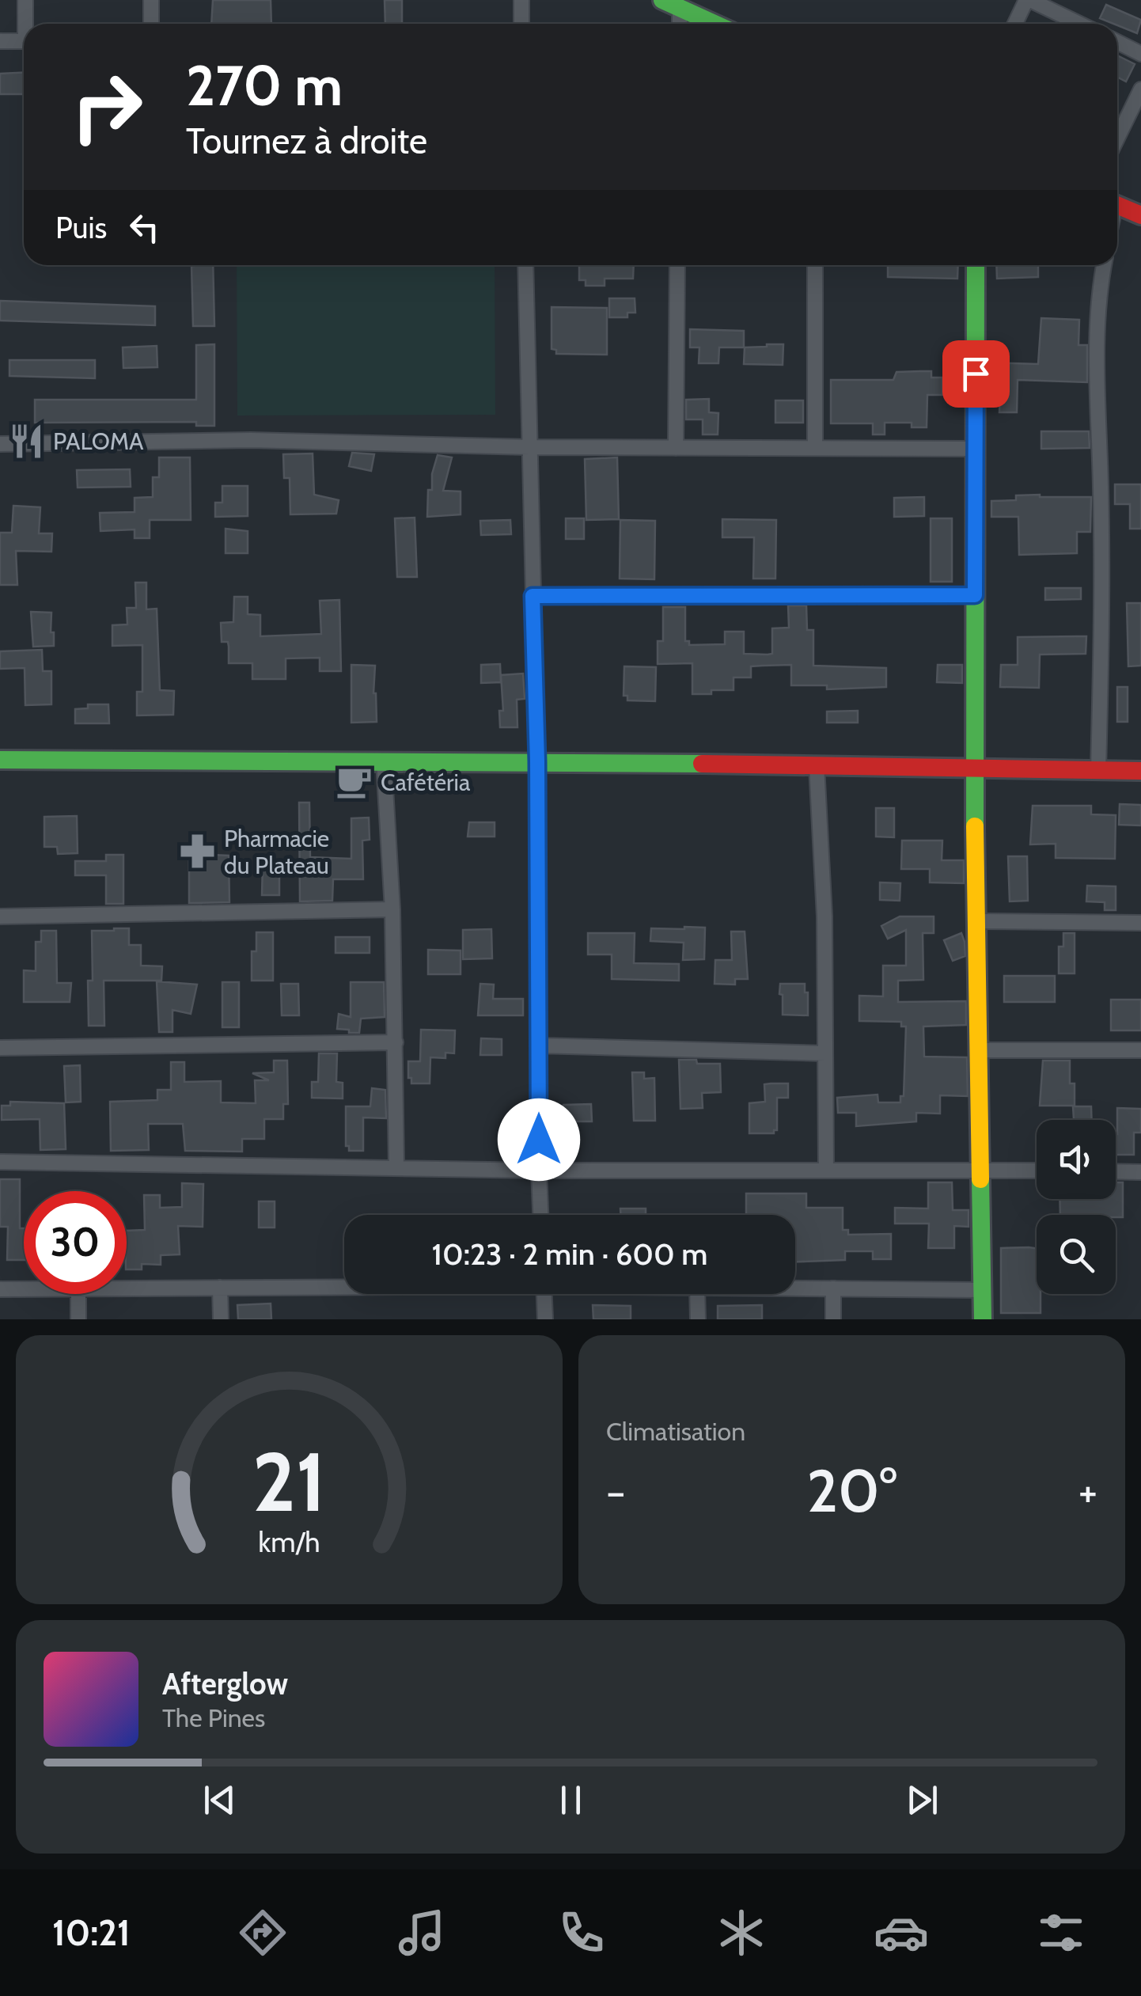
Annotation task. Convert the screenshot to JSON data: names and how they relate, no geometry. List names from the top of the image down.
{
  "places": {
    "restaurant": ["PALOMA"],
    "cafe": ["Cafétéria"],
    "pharmacy": ["Pharmacie du Plateau"]
  },
  "page": {
    "turn": ["270 m", "Tournez à droite"],
    "then": "Puis",
    "limit": "30",
    "trip": "10:23 · 2 min · 600 m",
    "tile": "Climatisation",
    "heat": ["−", "20°", "+"],
    "song": ["Afterglow", "The Pines"],
    "tabs": "10:21",
    "gauge": ["21", "km/h"]
  }
}
